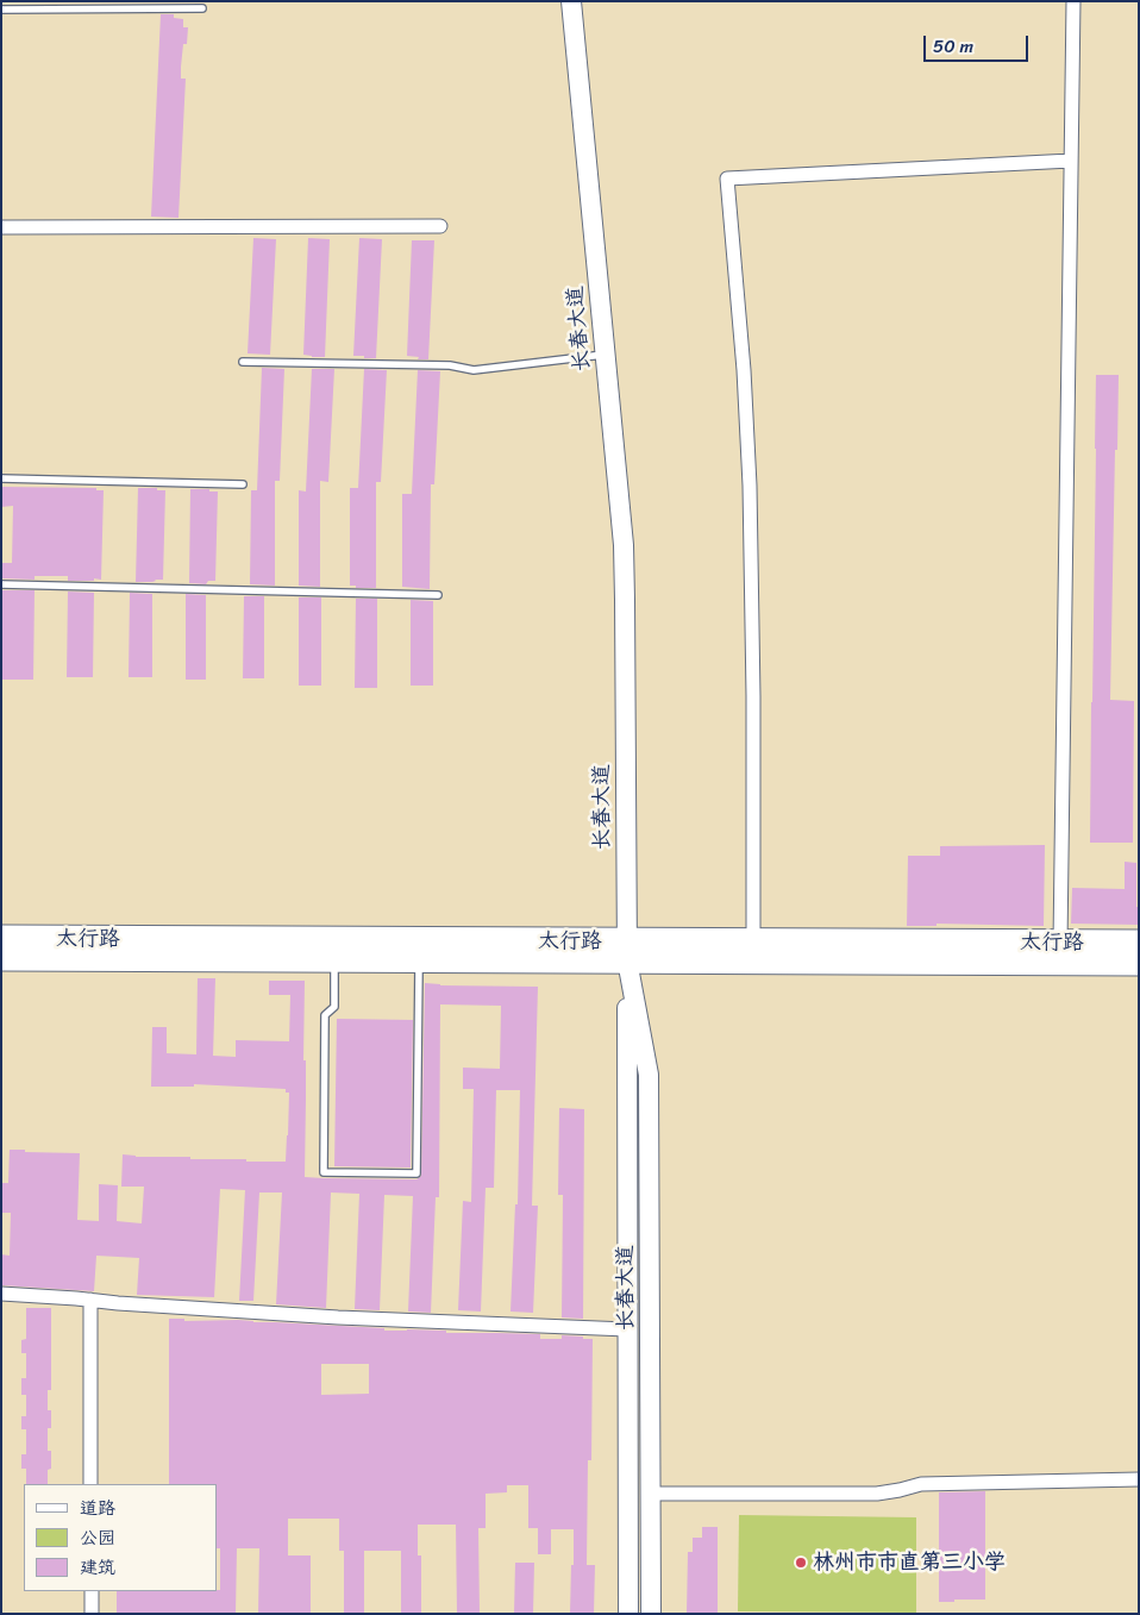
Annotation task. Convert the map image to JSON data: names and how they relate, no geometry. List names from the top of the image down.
{
  "streets": {
    "highway": ["太行路"],
    "main road": ["长春大道"]
  },
  "crossings": [
    ["长春大道", "太行路"]
  ],
  "places": ["林州市市直第三小学"],
  "legend": ["道路", "公园", "建筑"],
  "scale_bar": "50 m"
}
